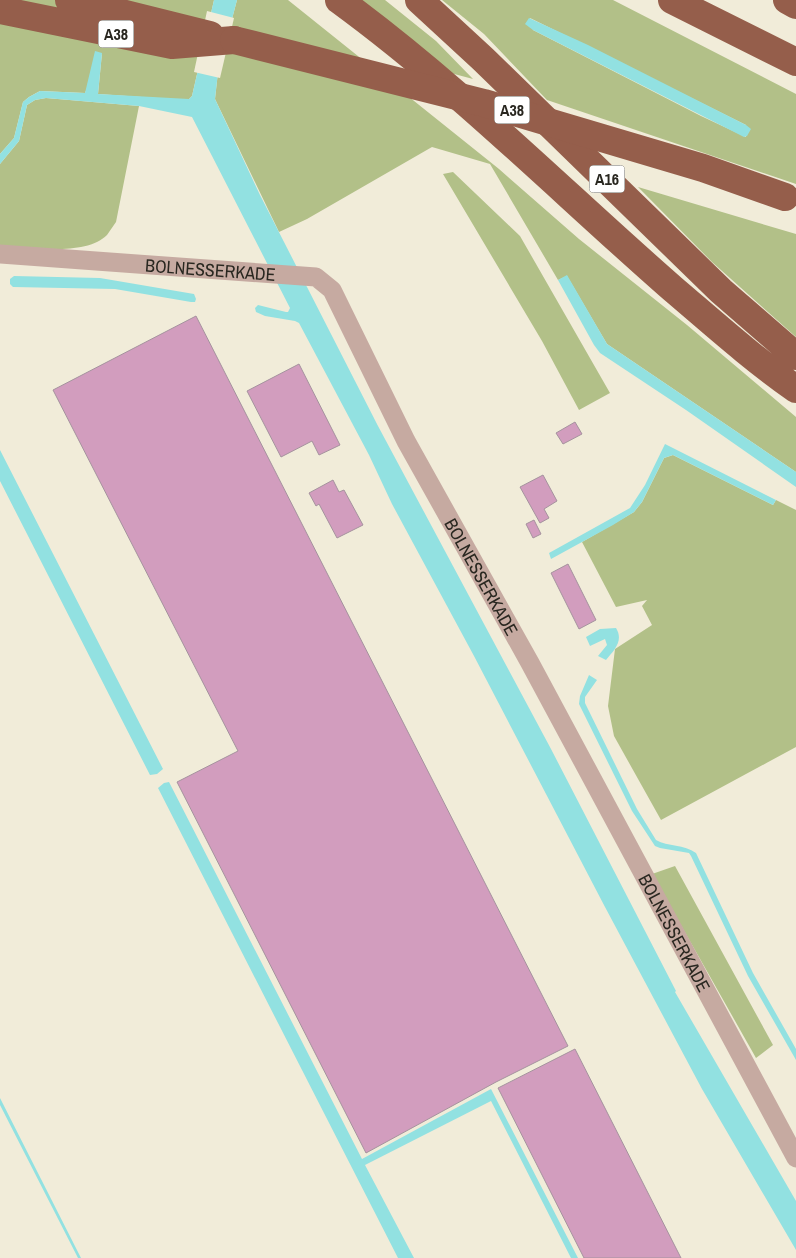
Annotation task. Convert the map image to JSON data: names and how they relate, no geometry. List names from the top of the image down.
{
  "streets": {
    "highway": ["A38", "A16"],
    "street": ["BOLNESSERKADE"]
  }
}
